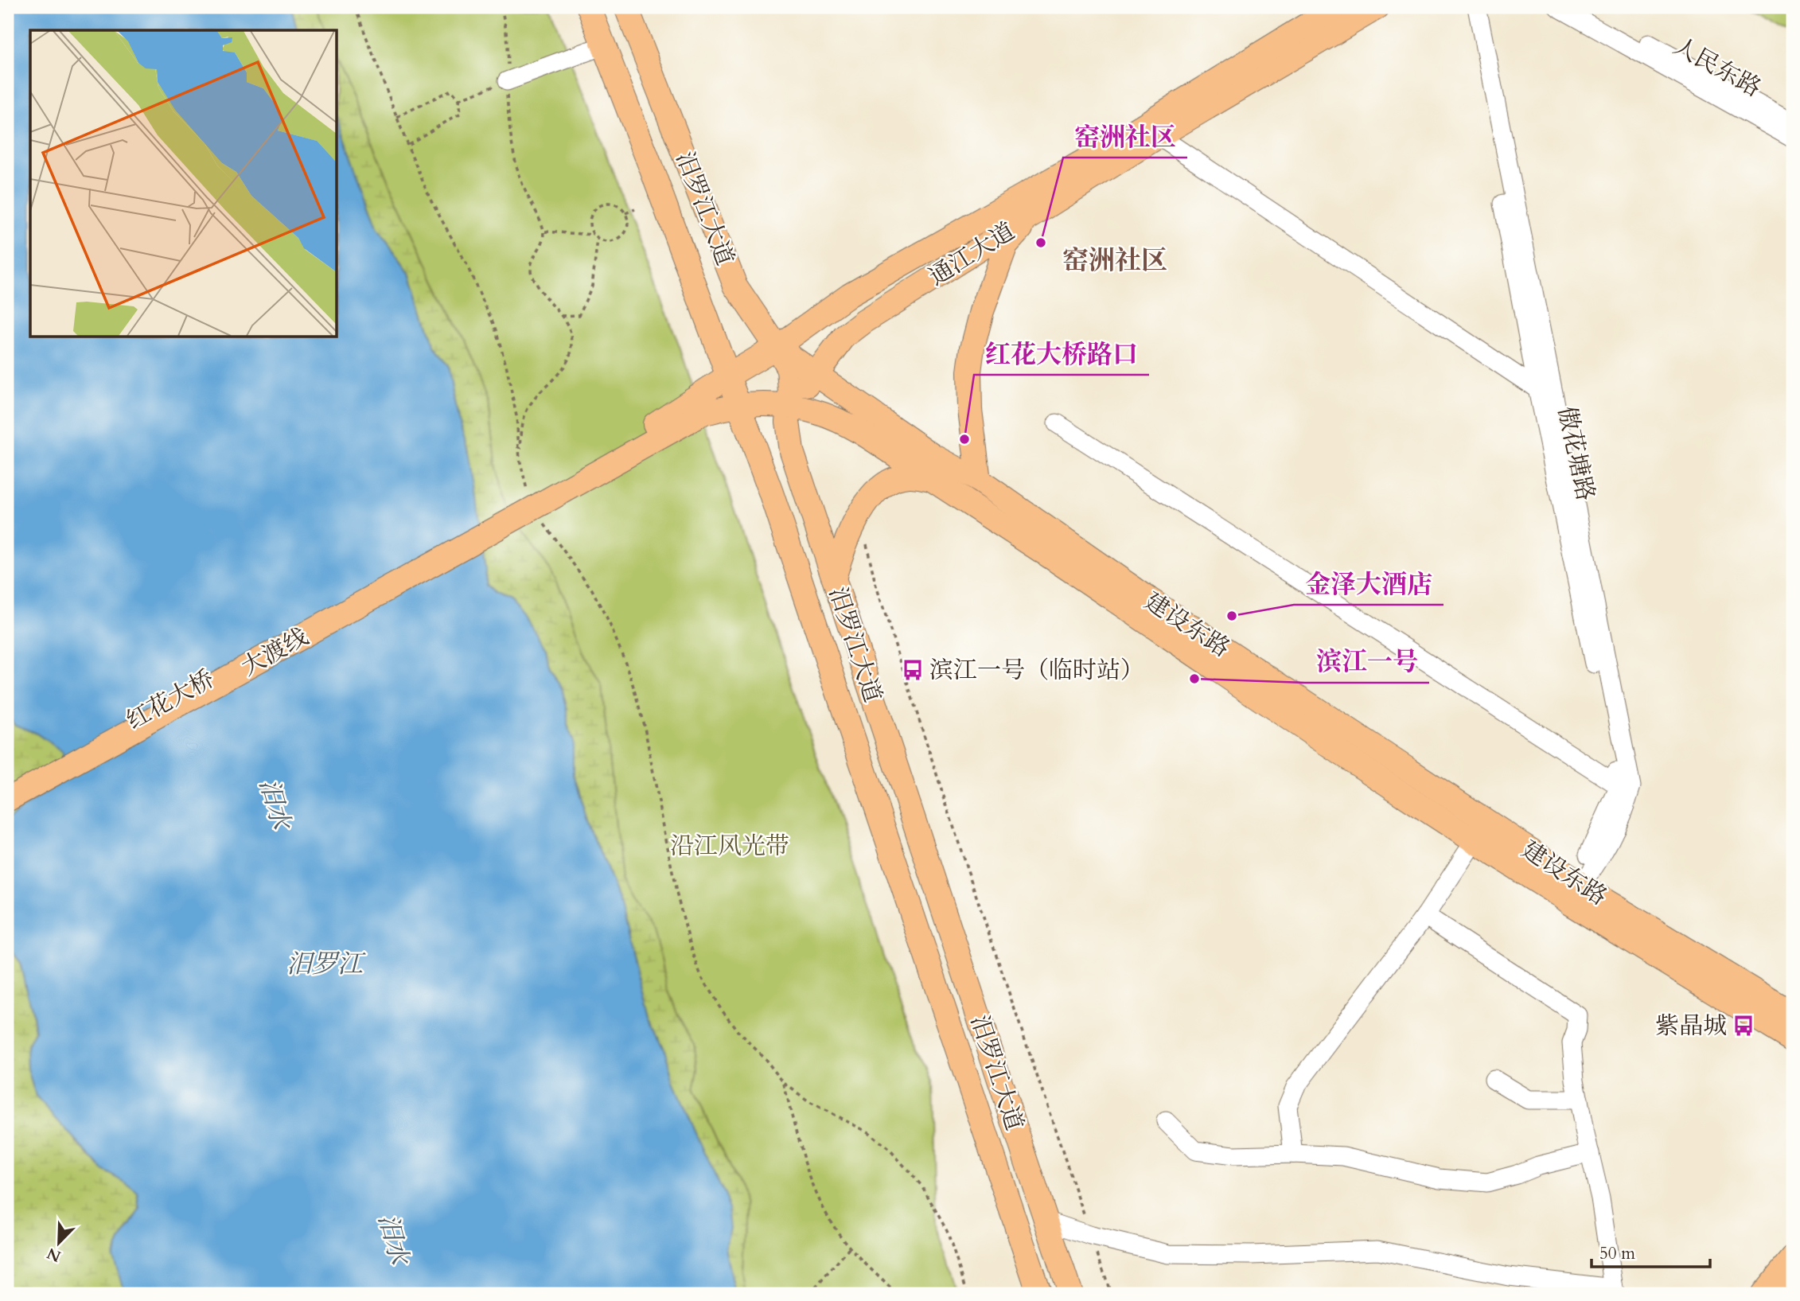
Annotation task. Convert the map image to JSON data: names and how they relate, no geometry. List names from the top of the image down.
{
  "streets": {
    "main road": [
      "汨罗江大道",
      "通江大道",
      "建设东路",
      "大渡线",
      "红花大桥"
    ],
    "street": ["人民东路", "傲花塘路"]
  },
  "crossings": [
    ["汨罗江大道", "通江大道"],
    ["汨罗江大道", "建设东路"],
    ["通江大道", "建设东路"],
    ["建设东路", "大渡线"],
    ["建设东路", "红花大桥"],
    ["大渡线", "红花大桥"]
  ],
  "districts": ["窑洲社区"],
  "water": ["汨水", "汨罗江"],
  "parks": ["沿江风光带"],
  "places": {
    "other": [
      "窑洲社区",
      "红花大桥路口",
      "金泽大酒店",
      "滨江一号"
    ],
    "bus stop": ["滨江一号（临时站）", "紫晶城"]
  },
  "scale_bar": "50 m",
  "north": "bottom left"
}
